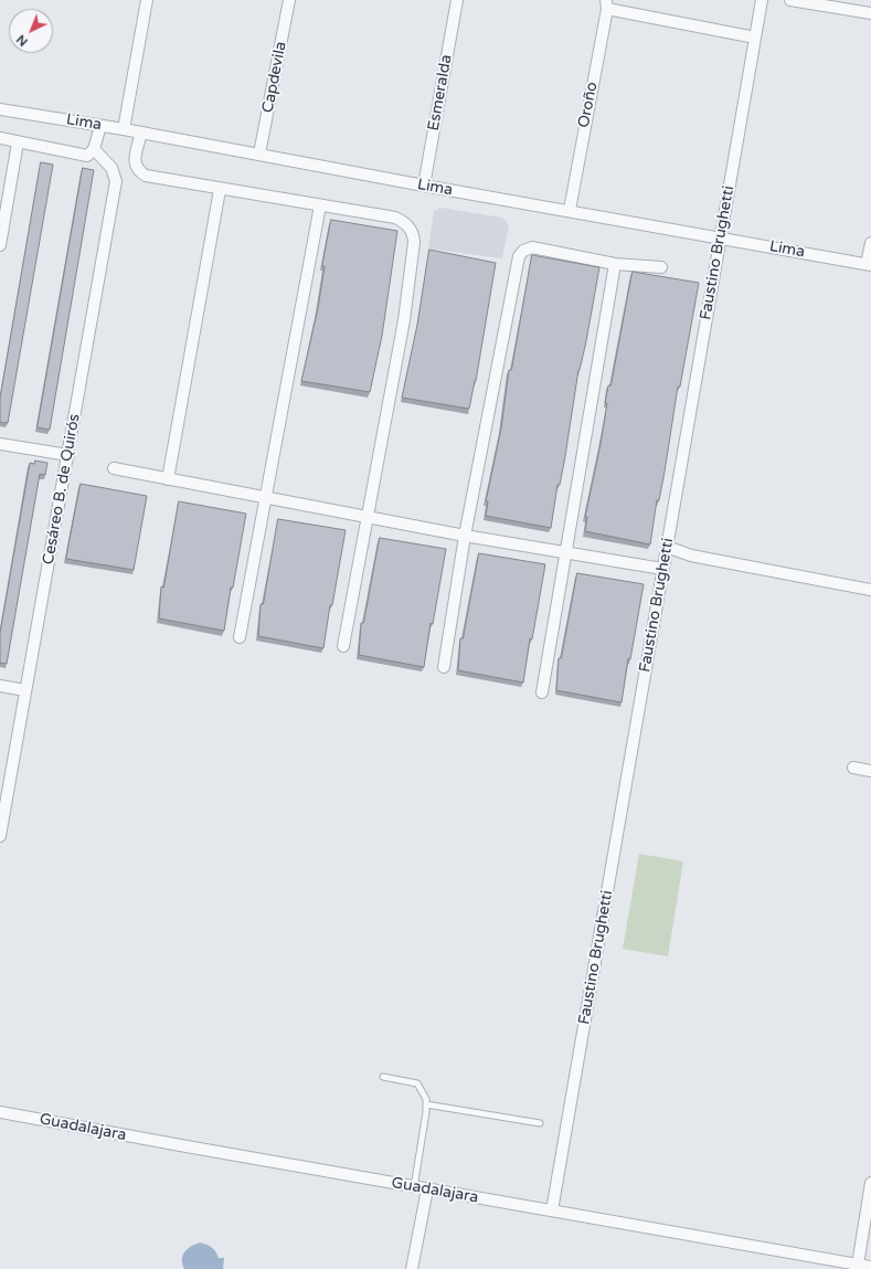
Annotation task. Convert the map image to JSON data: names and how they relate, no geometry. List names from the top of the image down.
{
  "streets": {
    "street": [
      "Capdevila",
      "Esmeralda",
      "Oroño",
      "Lima",
      "Faustino Brughetti",
      "Cesáreo B. de Quirós",
      "Guadalajara"
    ]
  },
  "crossings": [
    ["Capdevila", "Lima"],
    ["Esmeralda", "Lima"],
    ["Oroño", "Lima"],
    ["Lima", "Faustino Brughetti"],
    ["Faustino Brughetti", "Guadalajara"]
  ],
  "north": "bottom left"
}
